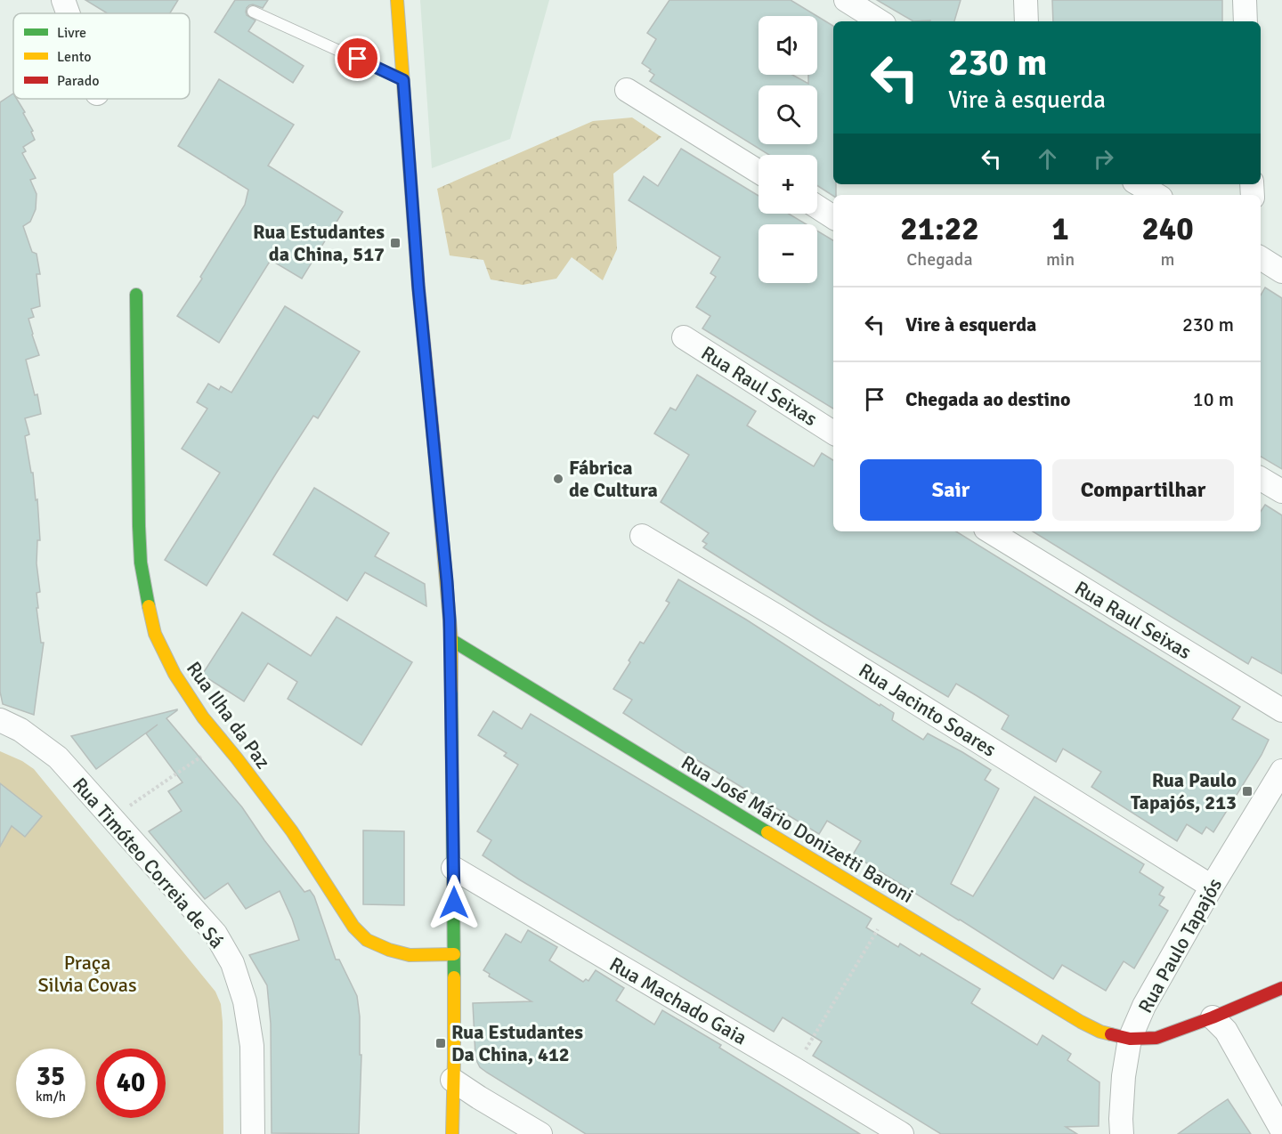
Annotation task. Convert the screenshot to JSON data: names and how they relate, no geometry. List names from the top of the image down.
{
  "streets": {
    "street": [
      "Rua Raul Seixas",
      "Rua Jacinto Soares",
      "Rua Ilha da Paz",
      "Rua José Mário Donizetti Baroni",
      "Rua Timóteo Correia de Sá",
      "Rua Paulo Tapajós",
      "Rua Machado Gaia"
    ]
  },
  "crossings": [
    ["Rua Jacinto Soares", "Rua Paulo Tapajós"],
    ["Rua José Mário Donizetti Baroni", "Rua Paulo Tapajós"]
  ],
  "parks": ["Praça Silvia Covas"],
  "places": {
    "transit": ["Rua Estudantes da China, 517", "Rua Paulo Tapajós, 213", "Rua Estudantes Da China, 412"],
    "other": ["Fábrica de Cultura"]
  },
  "legend": ["Livre", "Lento", "Parado"],
  "page": {
    "map_buttons": ["+", "−"],
    "turn": ["230 m", "Vire à esquerda"],
    "eta": [
      "21:22",
      "Chegada",
      "1",
      "min",
      "240",
      "m"
    ],
    "list": [
      {
        "name": "Vire à esquerda",
        "value": "230 m"
      },
      {
        "name": "Chegada ao destino",
        "value": "10 m"
      }
    ],
    "buttons": ["Sair", "Compartilhar"],
    "speed": "35 km/h",
    "limit": "40"
  }
}
